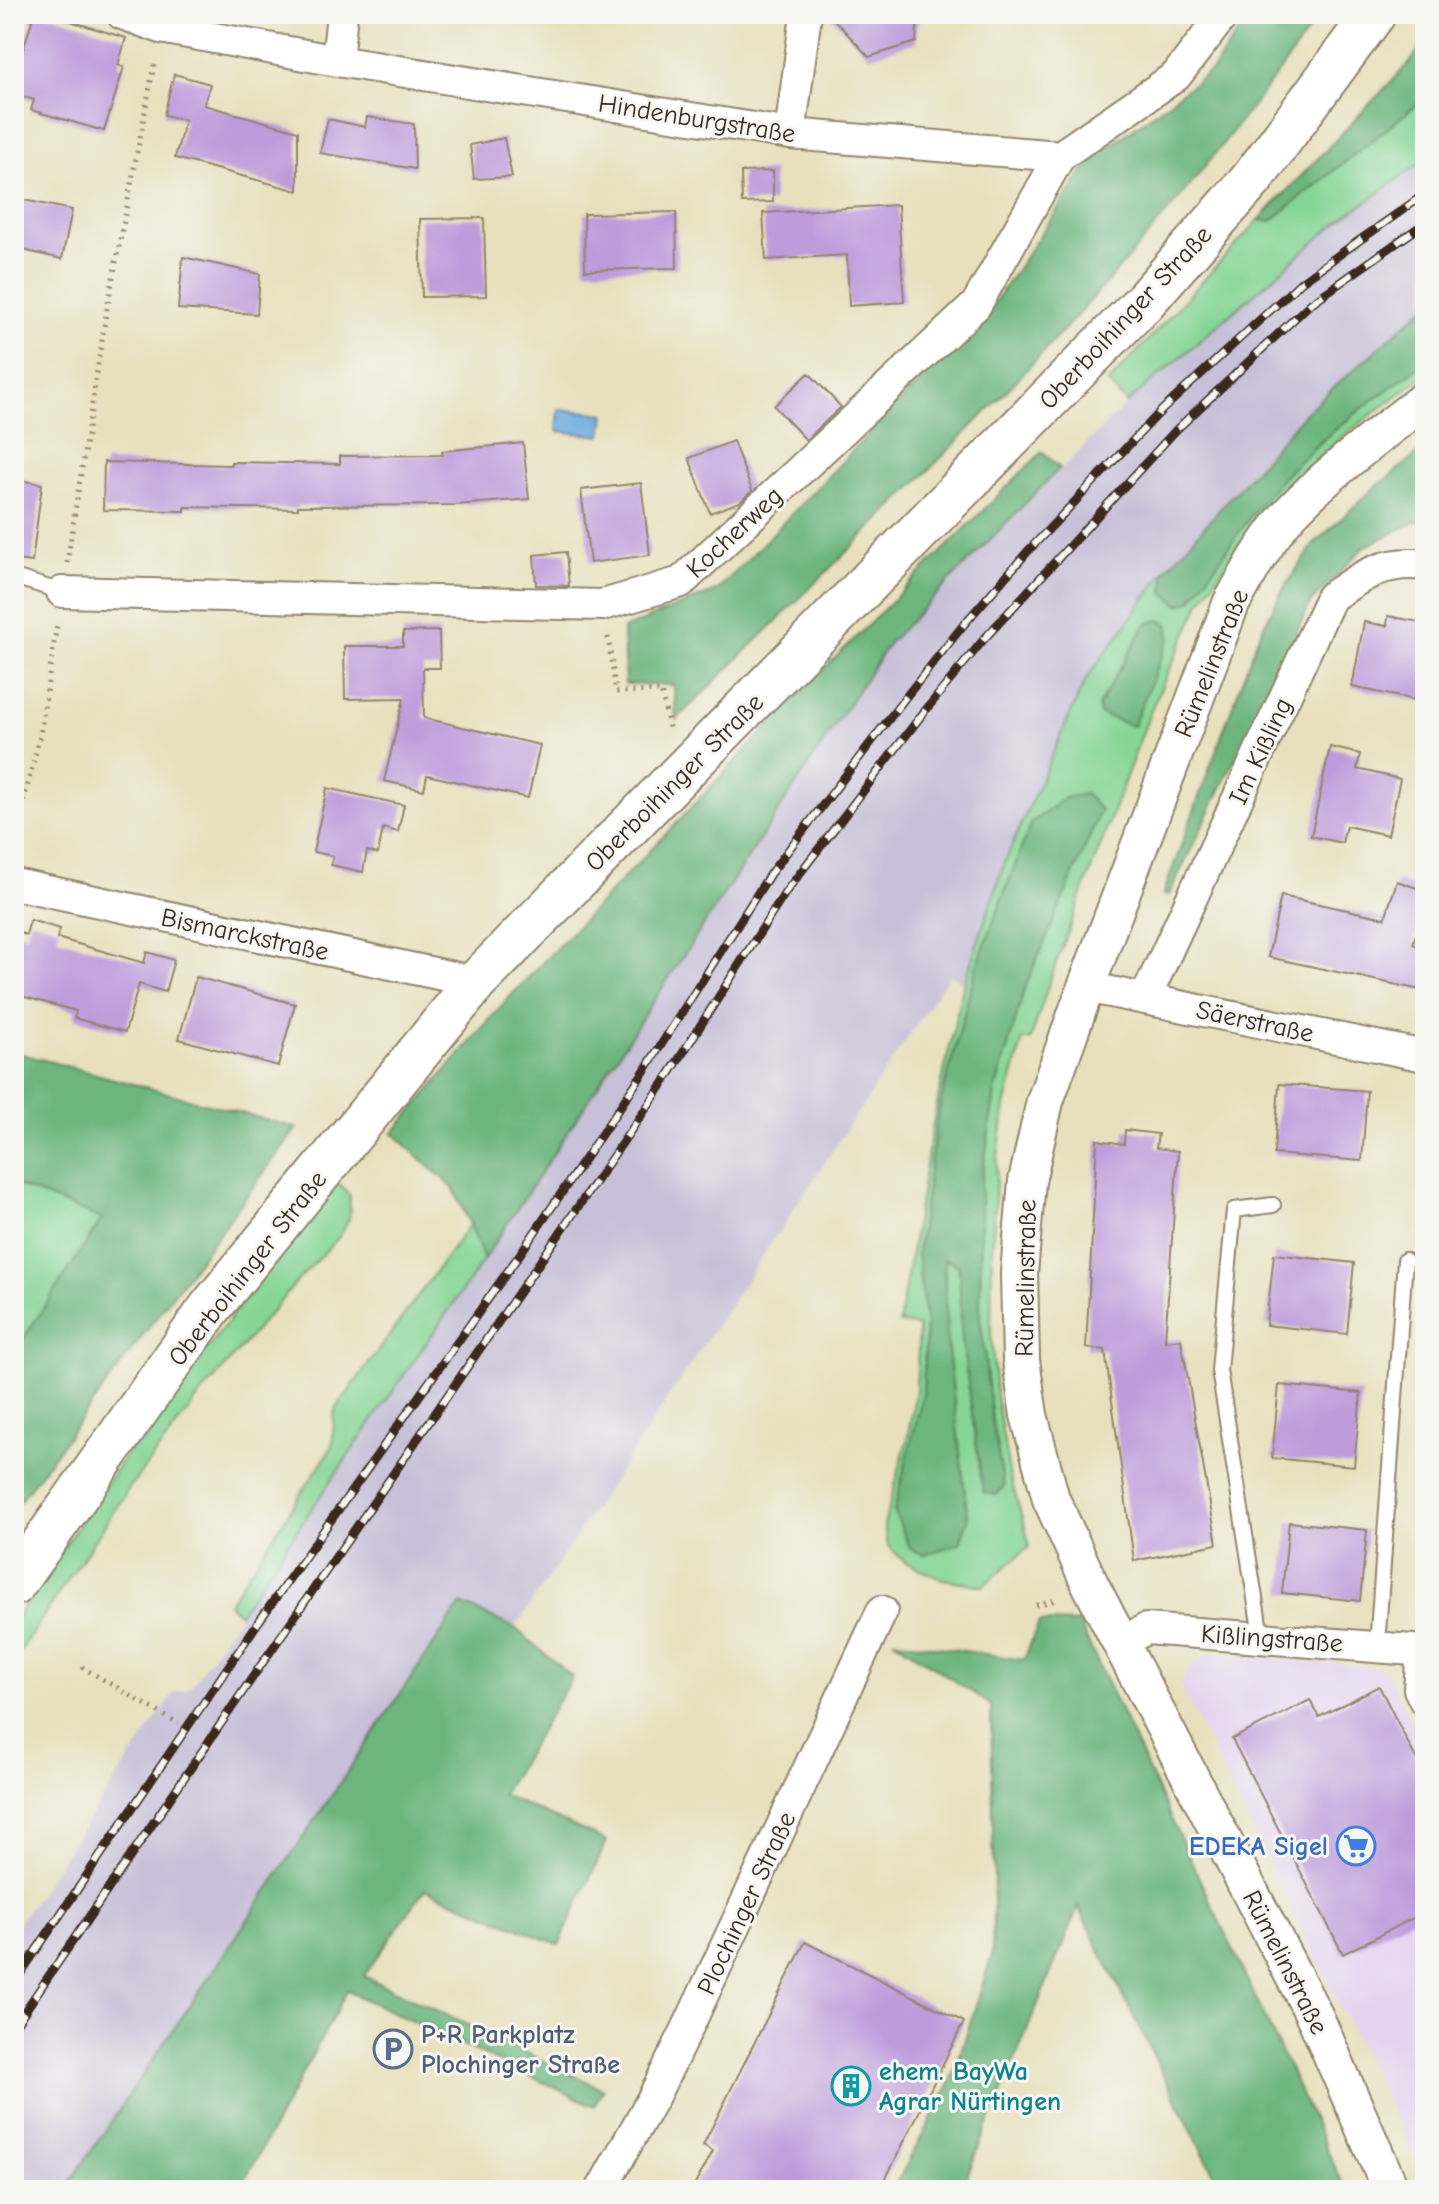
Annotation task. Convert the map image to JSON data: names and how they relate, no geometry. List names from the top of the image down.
{
  "streets": {
    "main road": ["Oberboihinger Straße"],
    "street": [
      "Hindenburgstraße",
      "Kocherweg",
      "Rümelinstraße",
      "Im Kißling",
      "Bismarckstraße",
      "Säerstraße",
      "Kißlingstraße",
      "Plochinger Straße"
    ]
  },
  "crossings": [
    ["Hindenburgstraße", "Kocherweg"],
    ["Oberboihinger Straße", "Bismarckstraße"],
    ["Rümelinstraße", "Säerstraße"],
    ["Rümelinstraße", "Kißlingstraße"],
    ["Im Kißling", "Säerstraße"]
  ],
  "places": {
    "supermarket": ["EDEKA Sigel"],
    "parking": ["P+R Parkplatz Plochinger Straße"],
    "building": ["ehem. BayWa Agrar Nürtingen"]
  }
}
